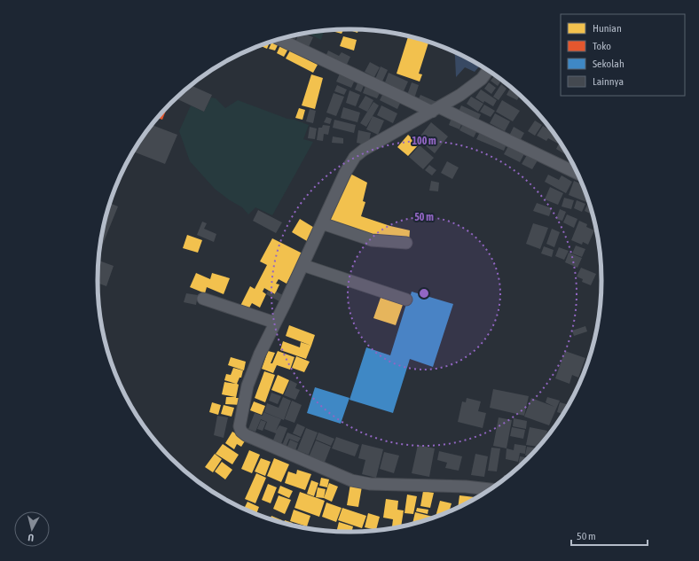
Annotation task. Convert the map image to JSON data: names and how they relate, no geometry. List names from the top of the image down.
{
  "legend": [
    "Hunian",
    "Toko",
    "Sekolah",
    "Lainnya"
  ],
  "scale_bar": "50 m",
  "north": "bottom",
  "rings": ["100 m", "50 m"]
}
